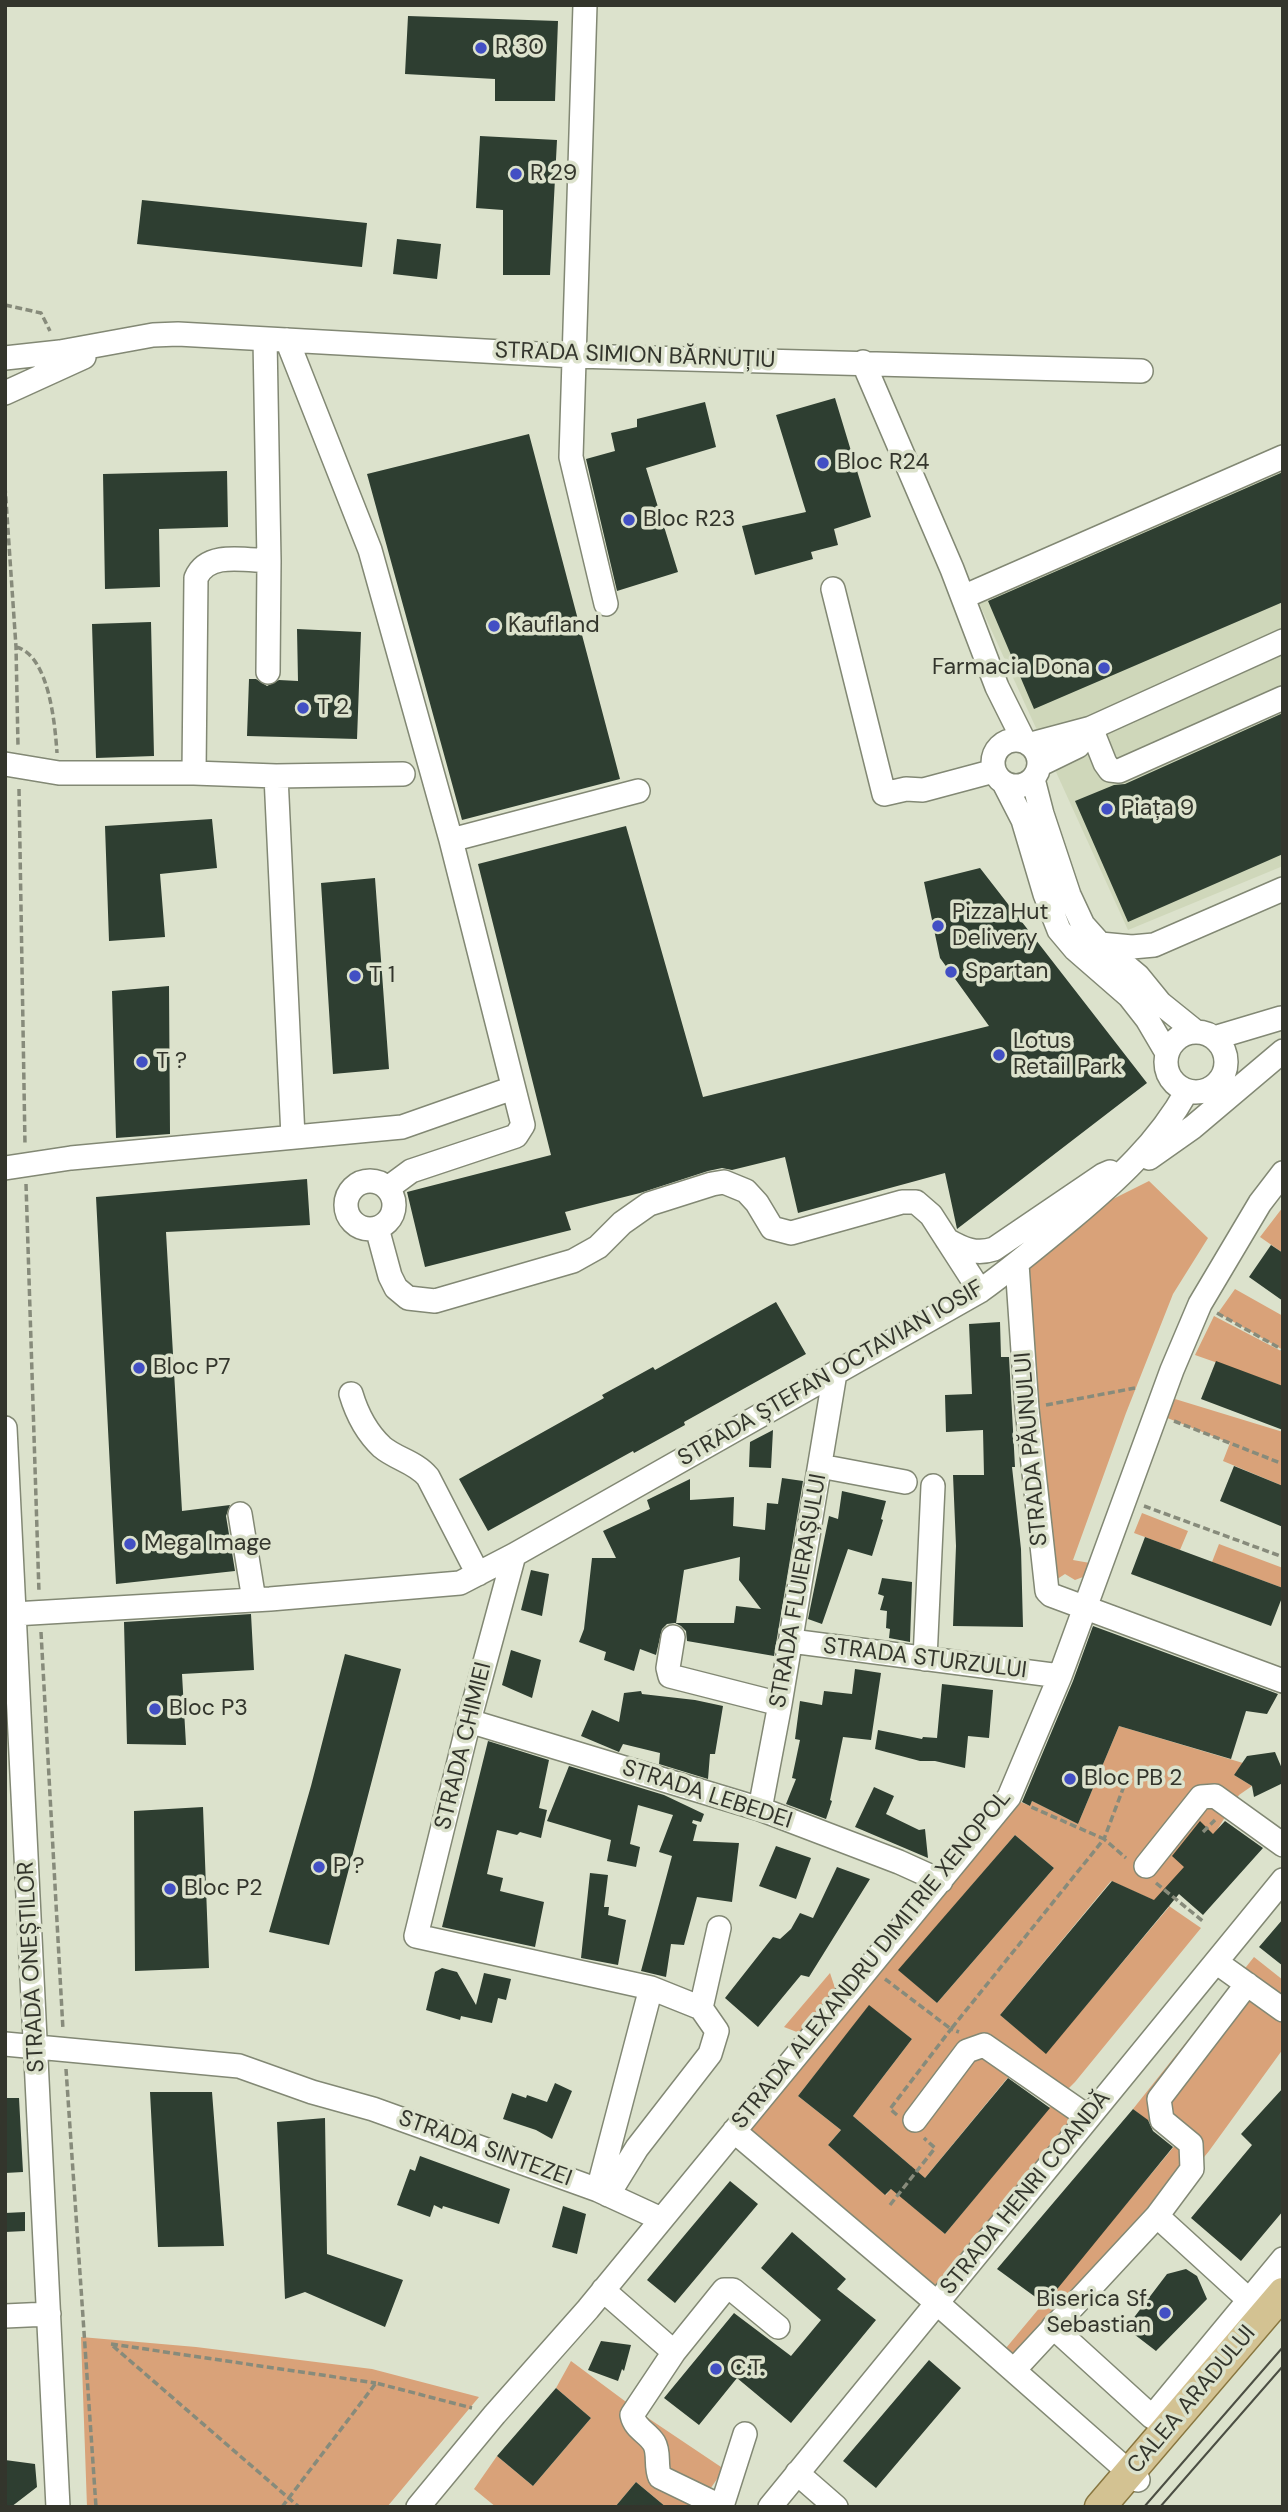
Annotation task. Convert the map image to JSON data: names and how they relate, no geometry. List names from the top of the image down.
{
  "streets": {
    "main road": ["CALEA ARADULUI"],
    "street": [
      "STRADA SIMION BĂRNUȚIU",
      "STRADA ȘTEFAN OCTAVIAN IOSIF",
      "STRADA PĂUNULUI",
      "STRADA FLUIERAȘULUI",
      "STRADA STURZULUI",
      "STRADA CHIMIEI",
      "STRADA LEBEDEI",
      "STRADA ALEXANDRU DIMITRIE XENOPOL",
      "STRADA ONEȘTILOR",
      "STRADA SINTEZEI",
      "STRADA HENRI COANDĂ"
    ]
  },
  "crossings": [
    ["STRADA SIMION BĂRNUȚIU", "STRADA ȘTEFAN OCTAVIAN IOSIF"],
    ["STRADA ȘTEFAN OCTAVIAN IOSIF", "STRADA PĂUNULUI"],
    ["STRADA ȘTEFAN OCTAVIAN IOSIF", "STRADA FLUIERAȘULUI"],
    ["STRADA ȘTEFAN OCTAVIAN IOSIF", "STRADA CHIMIEI"],
    ["STRADA ȘTEFAN OCTAVIAN IOSIF", "STRADA ONEȘTILOR"],
    ["STRADA PĂUNULUI", "STRADA ALEXANDRU DIMITRIE XENOPOL"],
    ["STRADA FLUIERAȘULUI", "STRADA STURZULUI"],
    ["STRADA FLUIERAȘULUI", "STRADA LEBEDEI"],
    ["STRADA STURZULUI", "STRADA ALEXANDRU DIMITRIE XENOPOL"],
    ["STRADA CHIMIEI", "STRADA LEBEDEI"],
    ["STRADA LEBEDEI", "STRADA ALEXANDRU DIMITRIE XENOPOL"],
    ["STRADA ONEȘTILOR", "STRADA SINTEZEI"]
  ],
  "places": [
    "R 30",
    "R 29",
    "Bloc R24",
    "Bloc R23",
    "Kaufland",
    "Farmacia Dona",
    "T 2",
    "Piața 9",
    "Pizza Hut Delivery",
    "Spartan",
    "T 1",
    "Lotus Retail Park",
    "T ?",
    "Bloc P7",
    "Mega Image",
    "Bloc P3",
    "Bloc PB 2",
    "P ?",
    "Bloc P2",
    "Biserica Sf. Sebastian",
    "C.T."
  ]
}
